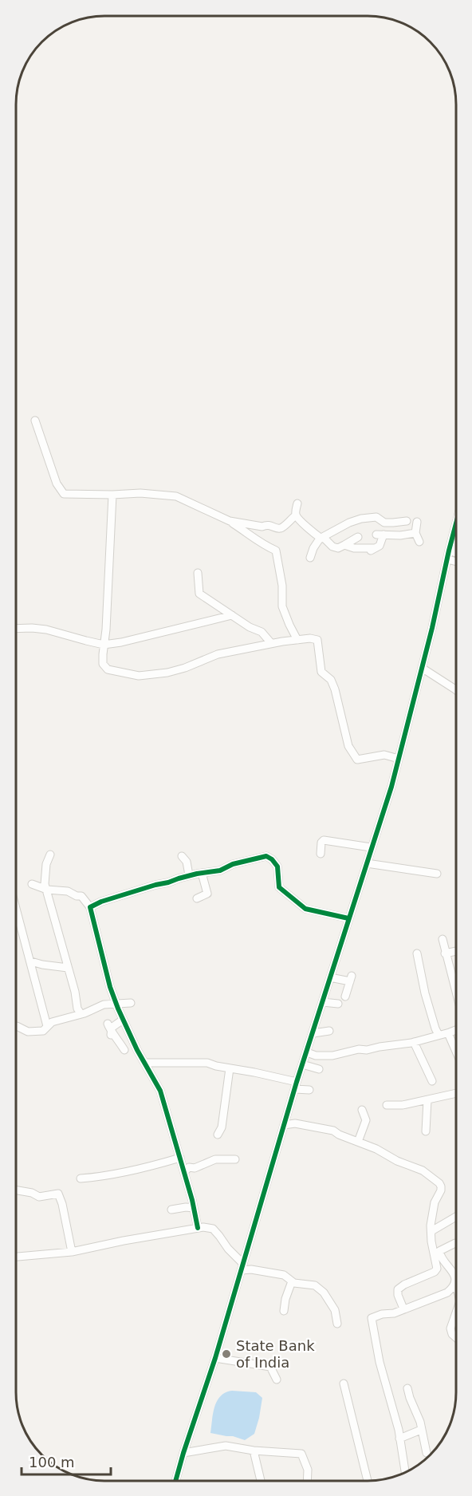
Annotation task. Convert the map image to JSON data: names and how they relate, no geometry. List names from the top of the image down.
{
  "places": ["State Bank of India"],
  "scale_bar": "100 m"
}
